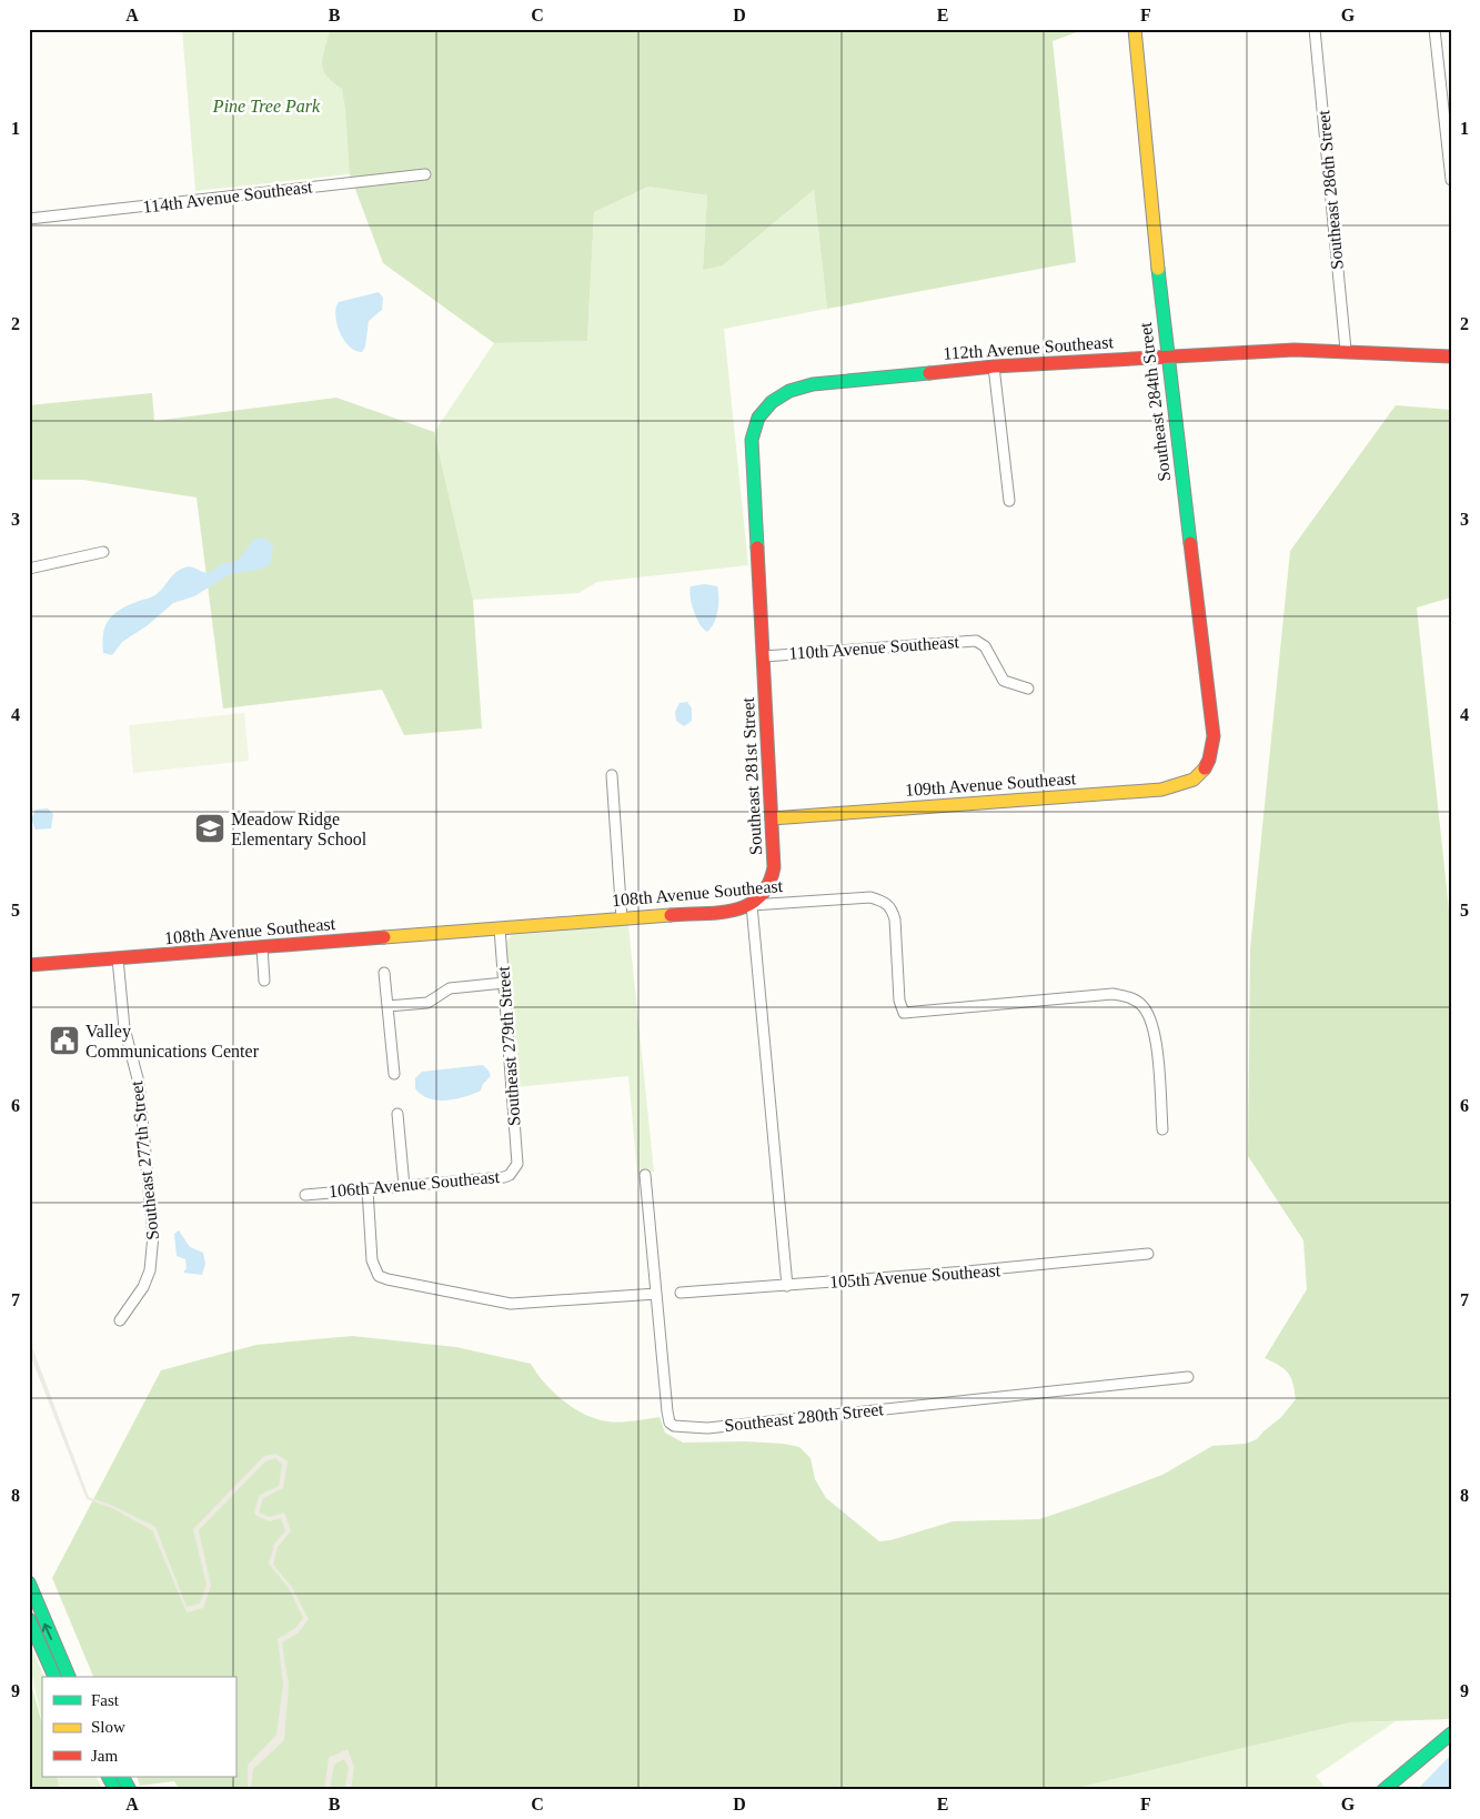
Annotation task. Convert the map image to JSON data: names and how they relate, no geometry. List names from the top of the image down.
{
  "streets": {
    "street": [
      "Southeast 286th Street",
      "114th Avenue Southeast",
      "112th Avenue Southeast",
      "Southeast 284th Street",
      "110th Avenue Southeast",
      "Southeast 281st Street",
      "109th Avenue Southeast",
      "108th Avenue Southeast",
      "Southeast 279th Street",
      "Southeast 277th Street",
      "106th Avenue Southeast",
      "105th Avenue Southeast",
      "Southeast 280th Street"
    ]
  },
  "crossings": [
    ["Southeast 286th Street", "112th Avenue Southeast"],
    ["112th Avenue Southeast", "Southeast 284th Street"],
    ["112th Avenue Southeast", "Southeast 281st Street"],
    ["Southeast 284th Street", "109th Avenue Southeast"],
    ["110th Avenue Southeast", "Southeast 281st Street"],
    ["Southeast 281st Street", "109th Avenue Southeast"],
    ["Southeast 281st Street", "108th Avenue Southeast"],
    ["108th Avenue Southeast", "Southeast 279th Street"],
    ["108th Avenue Southeast", "Southeast 277th Street"],
    ["Southeast 279th Street", "106th Avenue Southeast"]
  ],
  "parks": ["Pine Tree Park"],
  "places": {
    "school or university": ["Meadow Ridge Elementary School"],
    "public building": ["Valley Communications Center"]
  },
  "legend": ["Fast", "Slow", "Jam"],
  "grid": {
    "columns": [
      "A",
      "B",
      "C",
      "D",
      "E",
      "F",
      "G"
    ],
    "rows": [
      "1",
      "2",
      "3",
      "4",
      "5",
      "6",
      "7",
      "8",
      "9"
    ]
  }
}
